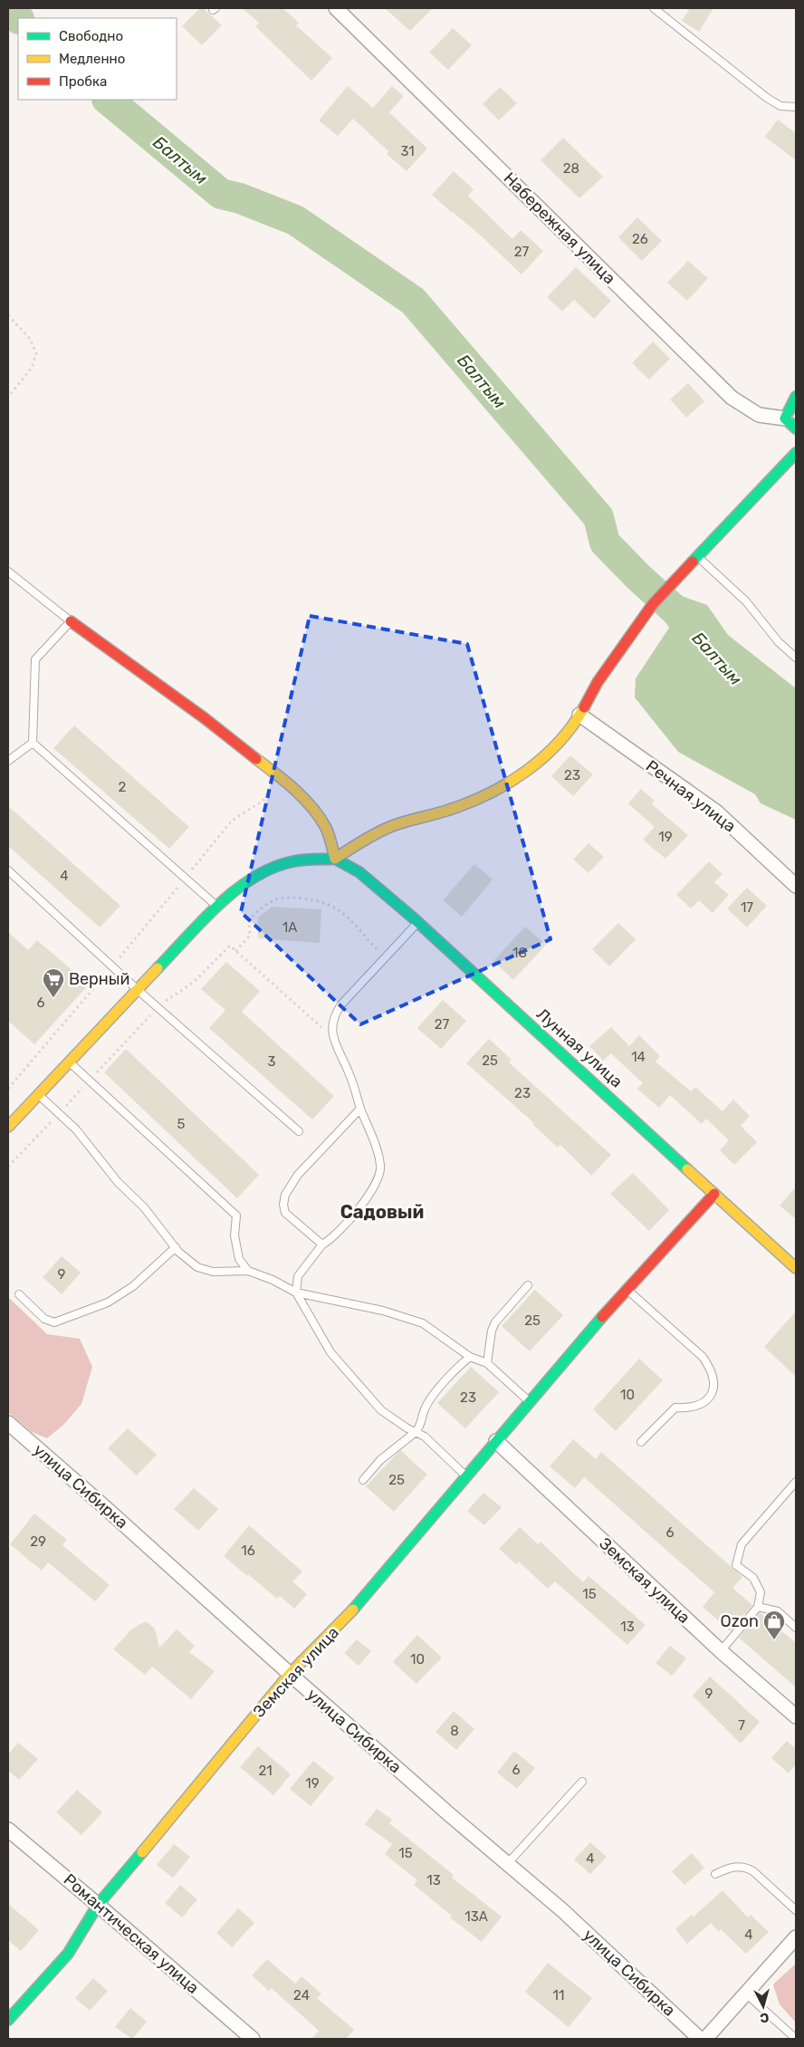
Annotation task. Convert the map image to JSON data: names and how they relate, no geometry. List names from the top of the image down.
{
  "streets": {
    "street": [
      "Набережная улица",
      "Речная улица",
      "Лунная улица",
      "улица Сибирка",
      "Земская улица",
      "Романтическая улица"
    ]
  },
  "crossings": [
    ["Лунная улица", "Земская улица"],
    ["улица Сибирка", "Земская улица"],
    ["Земская улица", "Романтическая улица"]
  ],
  "districts": ["Садовый"],
  "water": ["Балтым"],
  "places": {
    "supermarket": ["Верный"],
    "shop": ["Ozon"]
  },
  "house_numbers": [
    "31",
    "28",
    "26",
    "27",
    "23",
    "2",
    "19",
    "4",
    "17",
    "1А",
    "18",
    "6",
    "27",
    "14",
    "25",
    "3",
    "23",
    "5",
    "9",
    "25",
    "10",
    "23",
    "25",
    "6",
    "29",
    "16",
    "15",
    "13",
    "10",
    "9",
    "7",
    "8",
    "6",
    "21",
    "19",
    "15",
    "4",
    "13",
    "13А",
    "4",
    "24",
    "11"
  ],
  "legend": ["Свободно", "Медленно", "Пробка"],
  "north": "bottom"
}
